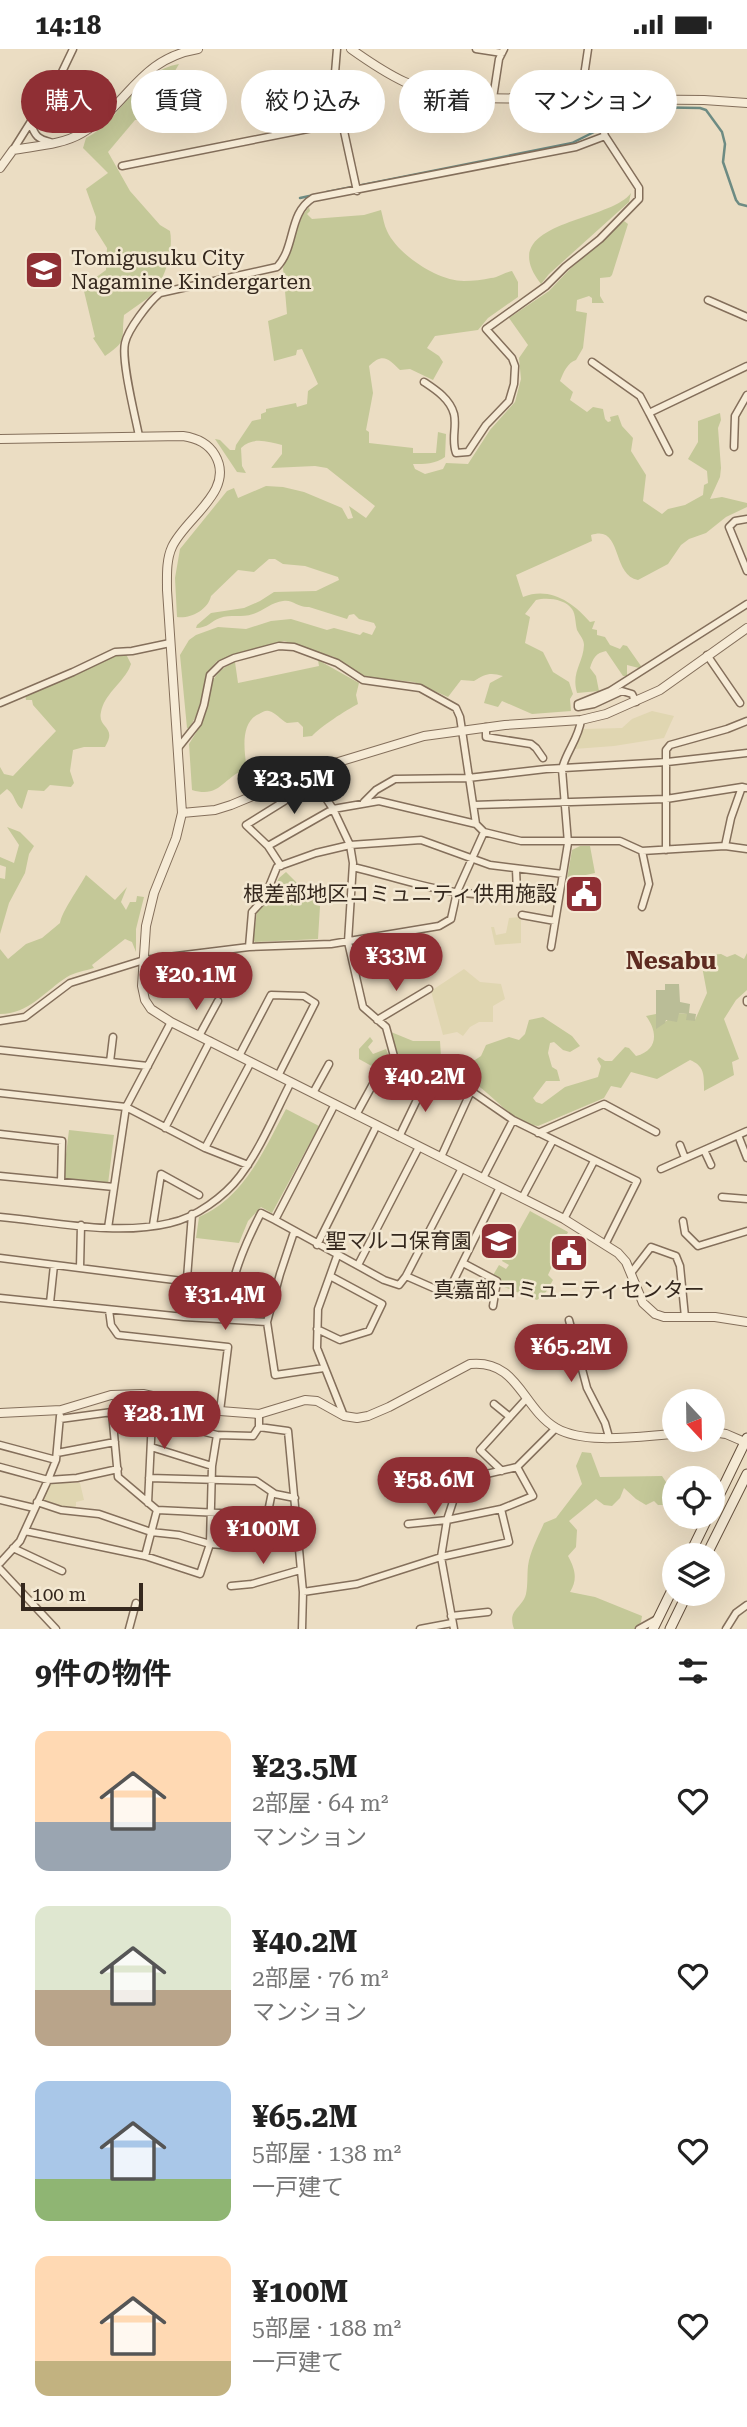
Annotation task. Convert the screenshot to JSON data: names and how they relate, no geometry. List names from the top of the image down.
{
  "districts": ["Nesabu"],
  "places": {
    "school or university": ["Tomigusuku City Nagamine Kindergarten", "聖マルコ保育園"],
    "public building": ["根差部地区コミュニティ供用施設", "真嘉部コミュニティセンター"]
  },
  "scale_bar": "100 m",
  "north": "bottom",
  "page": {
    "status": "14:18",
    "chip": [
      "購入",
      "賃貸",
      "絞り込み",
      "新着",
      "マンション"
    ],
    "price": [
      "¥23.5M",
      "¥33M",
      "¥20.1M",
      "¥40.2M",
      "¥31.4M",
      "¥65.2M",
      "¥28.1M",
      "¥58.6M",
      "¥100M"
    ],
    "scale": "100 m",
    "heading": "9件の物件",
    "list": [
      {
        "name": "¥23.5M",
        "note": "2部屋 · 64 m² · マンション"
      },
      {
        "name": "¥40.2M",
        "note": "2部屋 · 76 m² · マンション"
      },
      {
        "name": "¥65.2M",
        "note": "5部屋 · 138 m² · 一戸建て"
      },
      {
        "name": "¥100M",
        "note": "5部屋 · 188 m² · 一戸建て"
      }
    ]
  }
}
